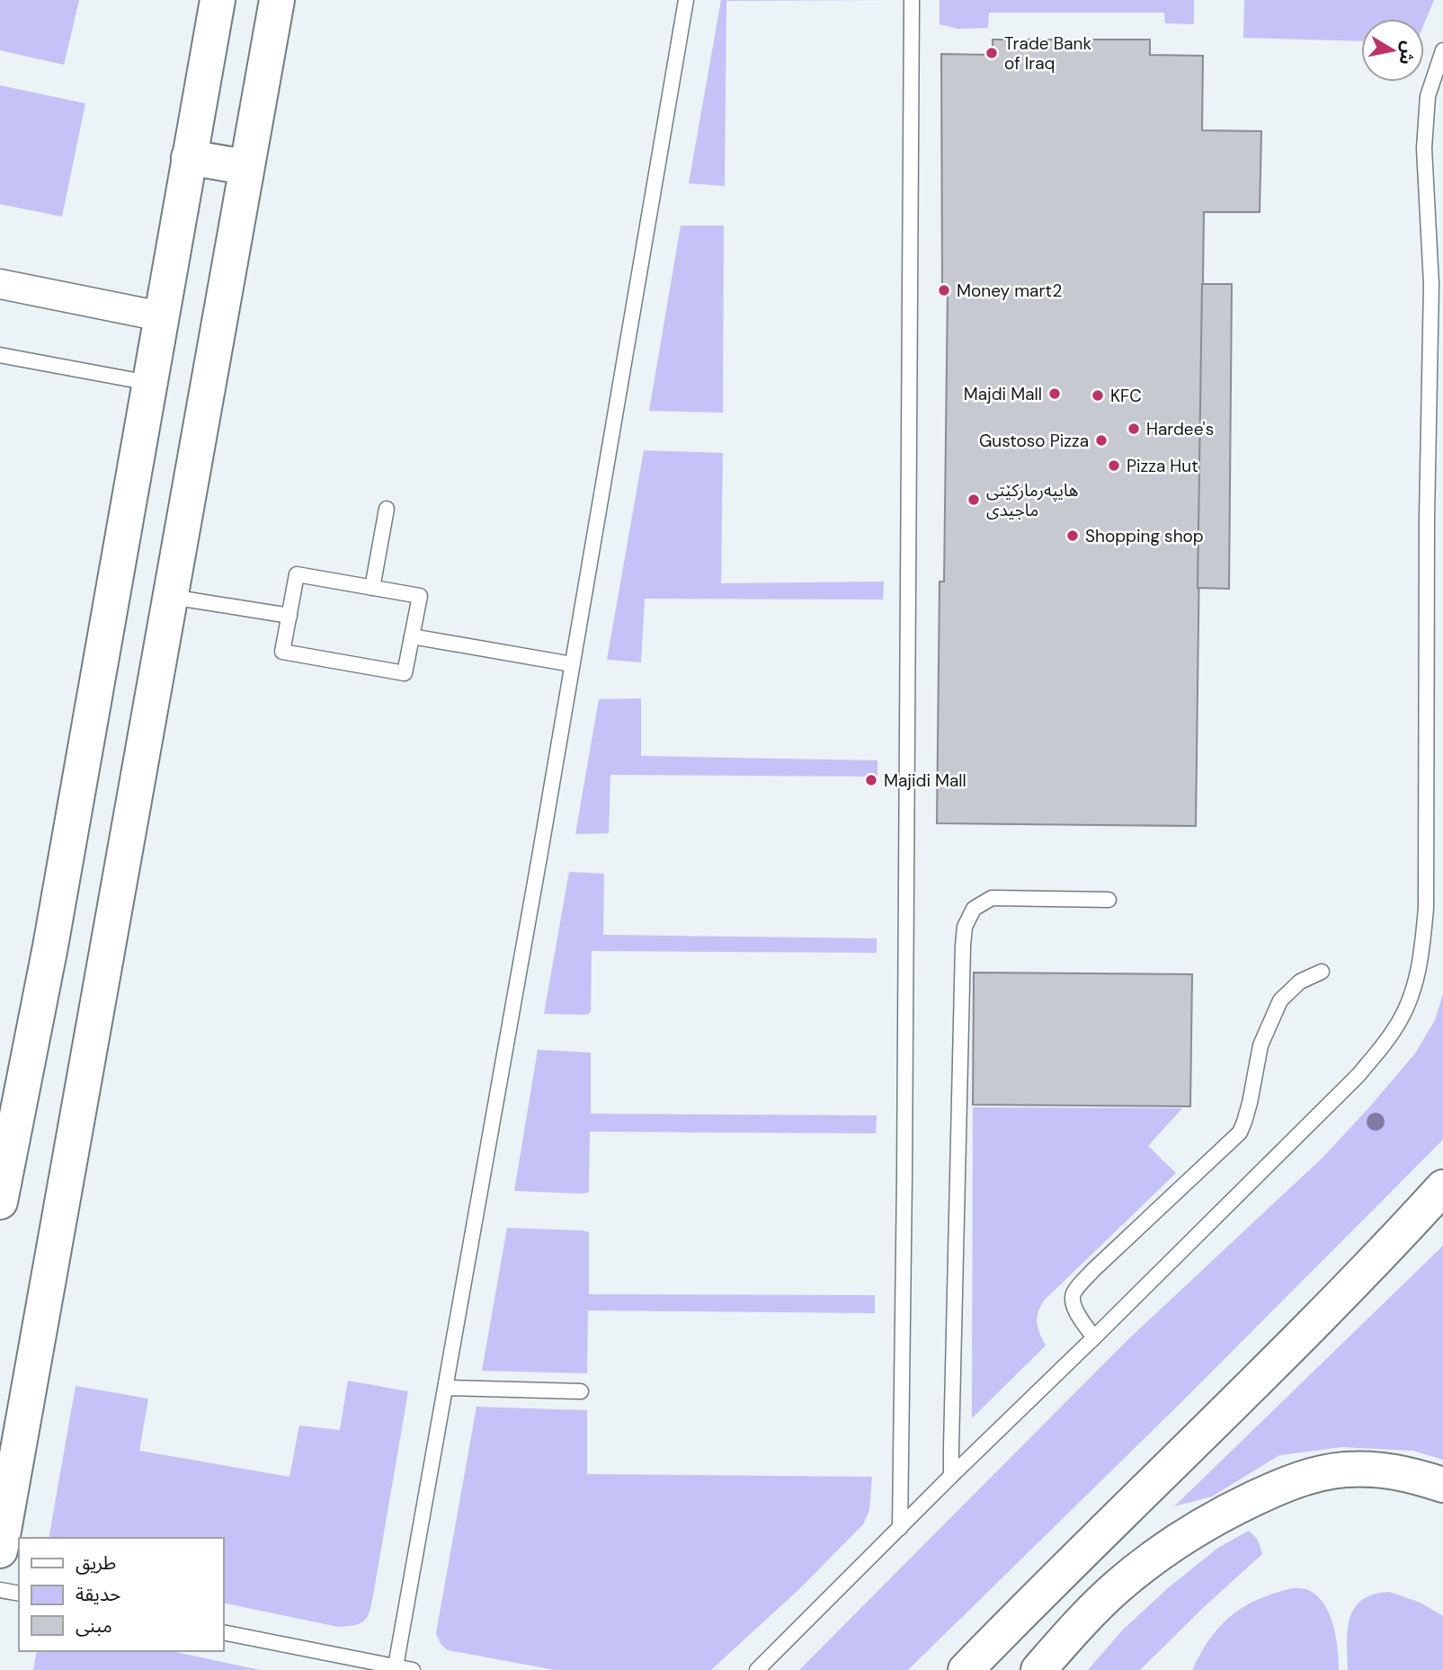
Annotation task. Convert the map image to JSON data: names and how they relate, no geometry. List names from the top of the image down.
{
  "places": [
    "Trade Bank of Iraq",
    "Money mart2",
    "Majdi Mall",
    "KFC",
    "Hardee's",
    "Gustoso Pizza",
    "Pizza Hut",
    "هایپەرمارکێتی ماجیدی",
    "Shopping shop",
    "Majidi Mall"
  ],
  "legend": ["طريق", "حديقة", "مبنى"],
  "north": "right"
}
